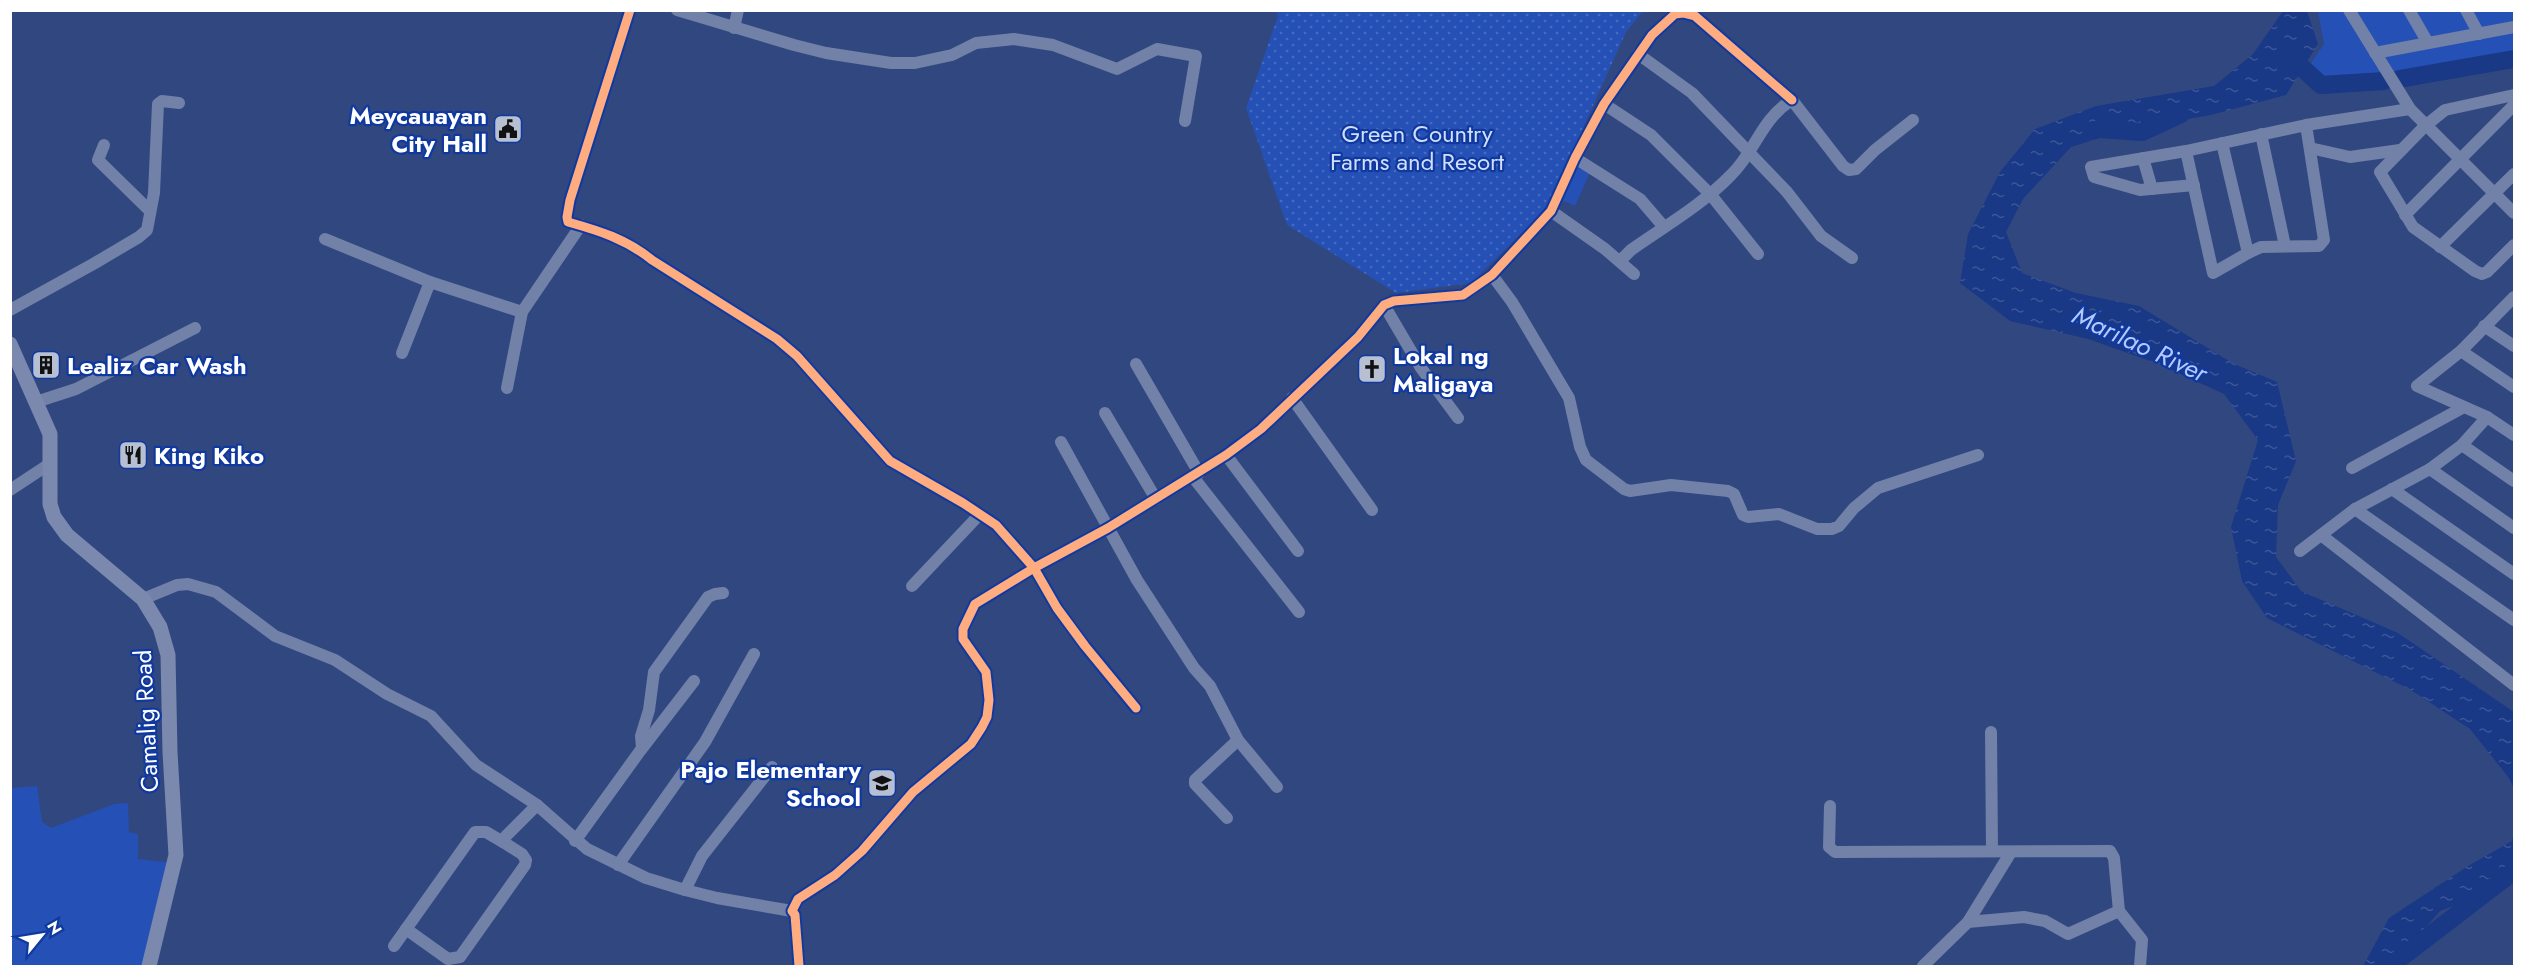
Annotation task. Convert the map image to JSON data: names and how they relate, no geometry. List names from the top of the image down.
{
  "streets": {
    "main road": ["Camalig Road"]
  },
  "water": ["Marilao River"],
  "parks": ["Green Country Farms and Resort"],
  "places": {
    "public building": ["Meycauayan City Hall"],
    "building": ["Lealiz Car Wash"],
    "church": ["Lokal ng Maligaya"],
    "restaurant": ["King Kiko"],
    "school or university": ["Pajo Elementary School"]
  },
  "north": "top right"
}
